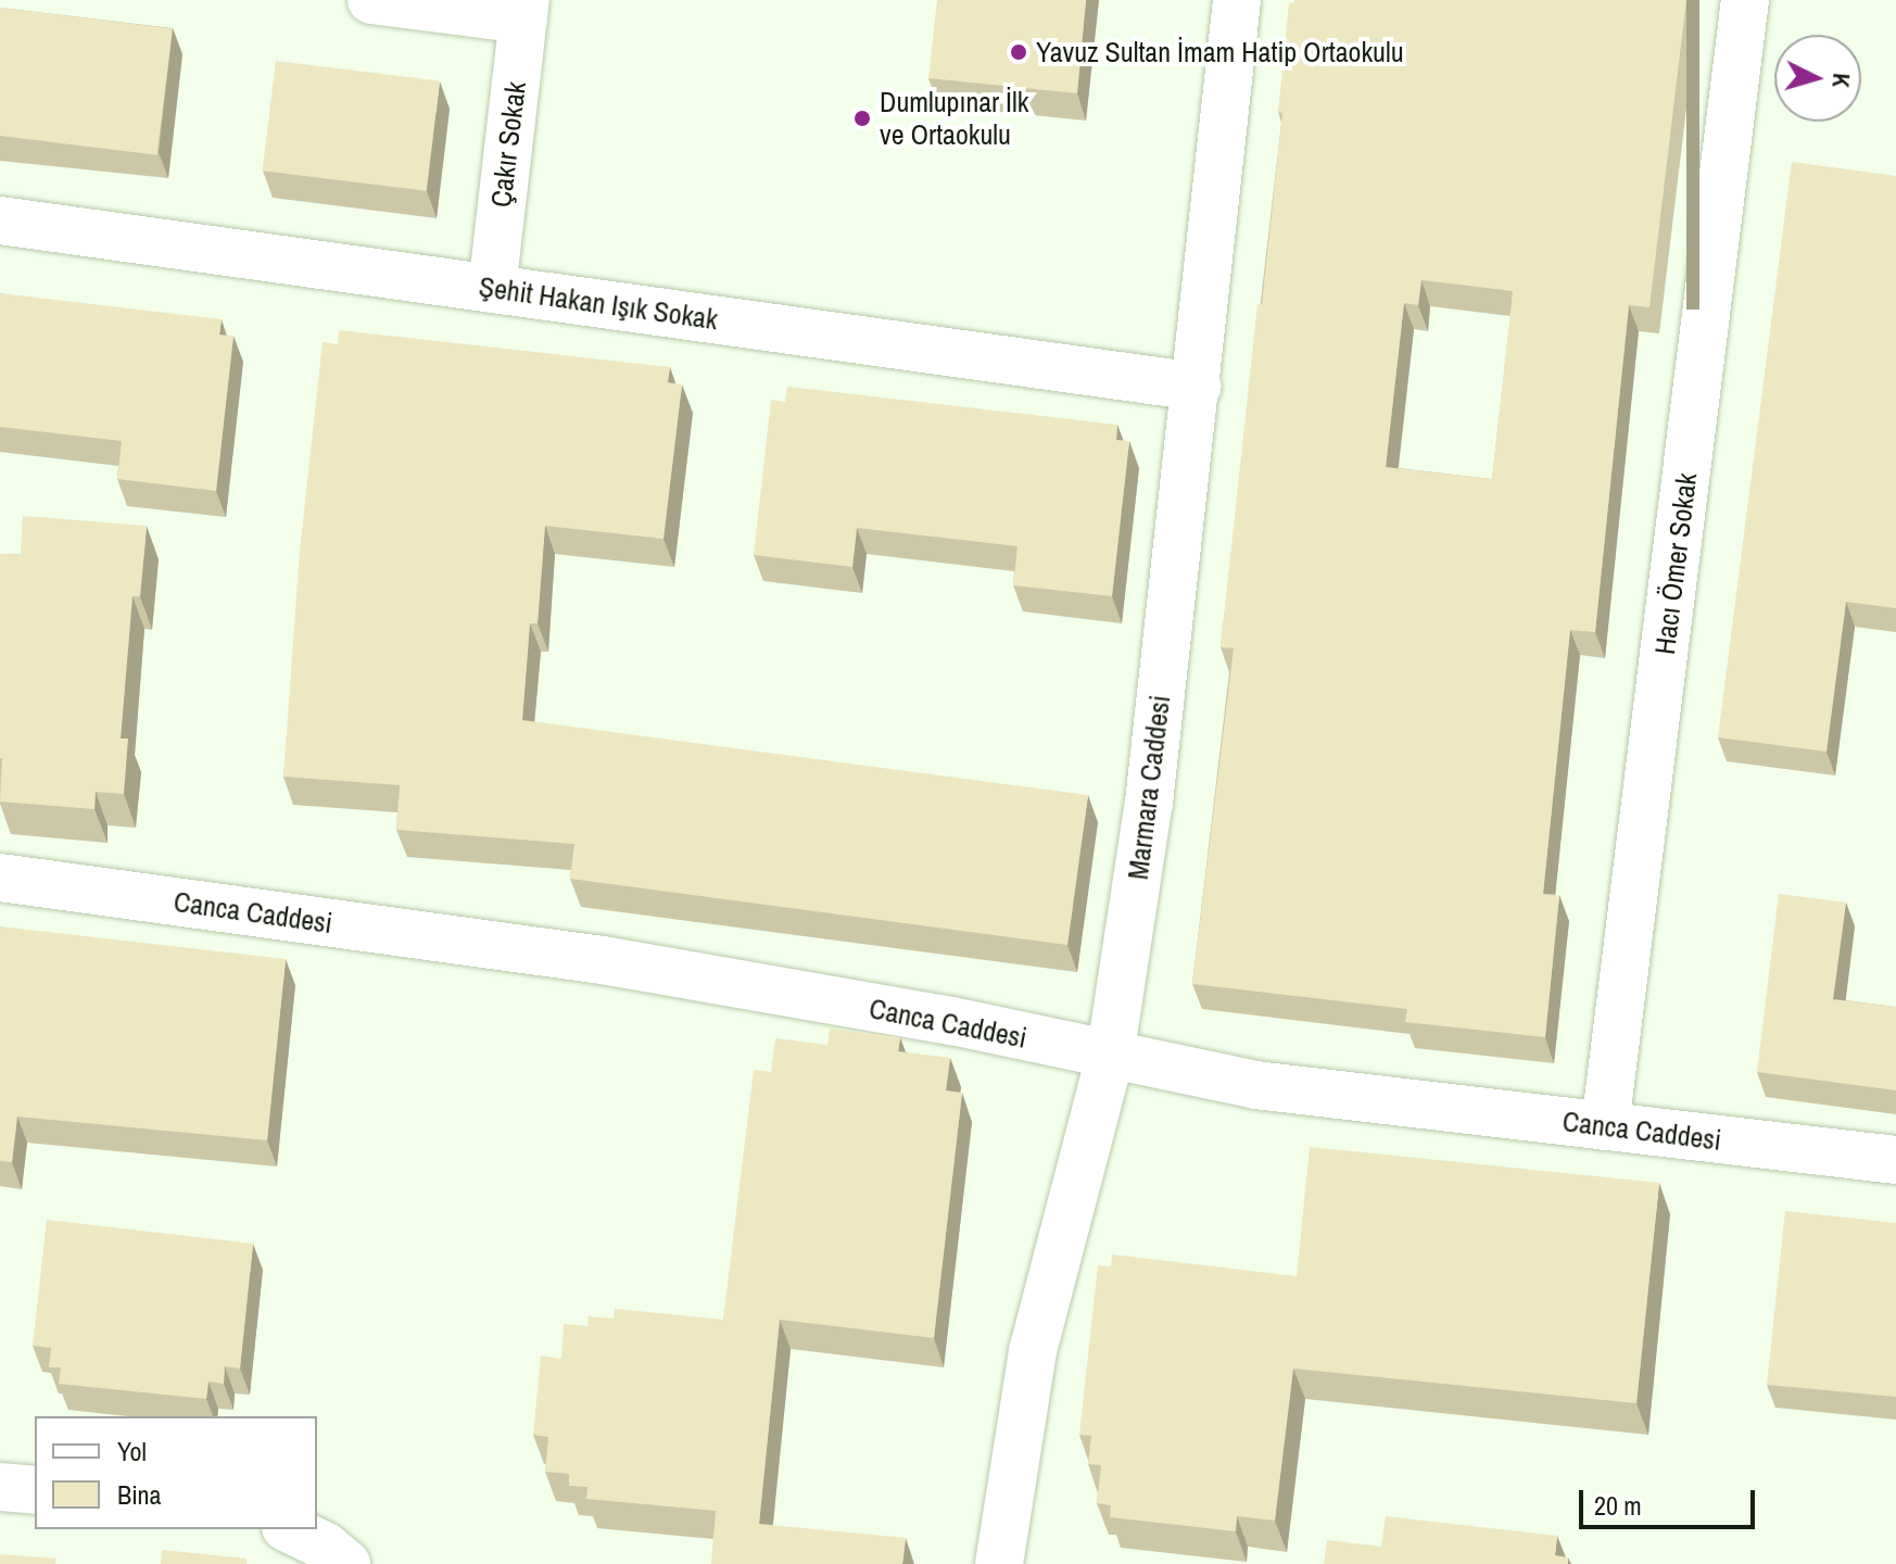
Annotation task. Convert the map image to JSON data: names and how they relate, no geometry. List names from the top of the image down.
{
  "streets": {
    "street": [
      "Çakır Sokak",
      "Şehit Hakan Işık Sokak",
      "Hacı Ömer Sokak",
      "Marmara Caddesi",
      "Canca Caddesi"
    ]
  },
  "crossings": [
    ["Çakır Sokak", "Şehit Hakan Işık Sokak"],
    ["Şehit Hakan Işık Sokak", "Marmara Caddesi"],
    ["Hacı Ömer Sokak", "Canca Caddesi"],
    ["Marmara Caddesi", "Canca Caddesi"]
  ],
  "places": ["Yavuz Sultan İmam Hatip Ortaokulu", "Dumlupınar İlk ve Ortaokulu"],
  "legend": ["Yol", "Bina"],
  "scale_bar": "20 m",
  "north": "right"
}
